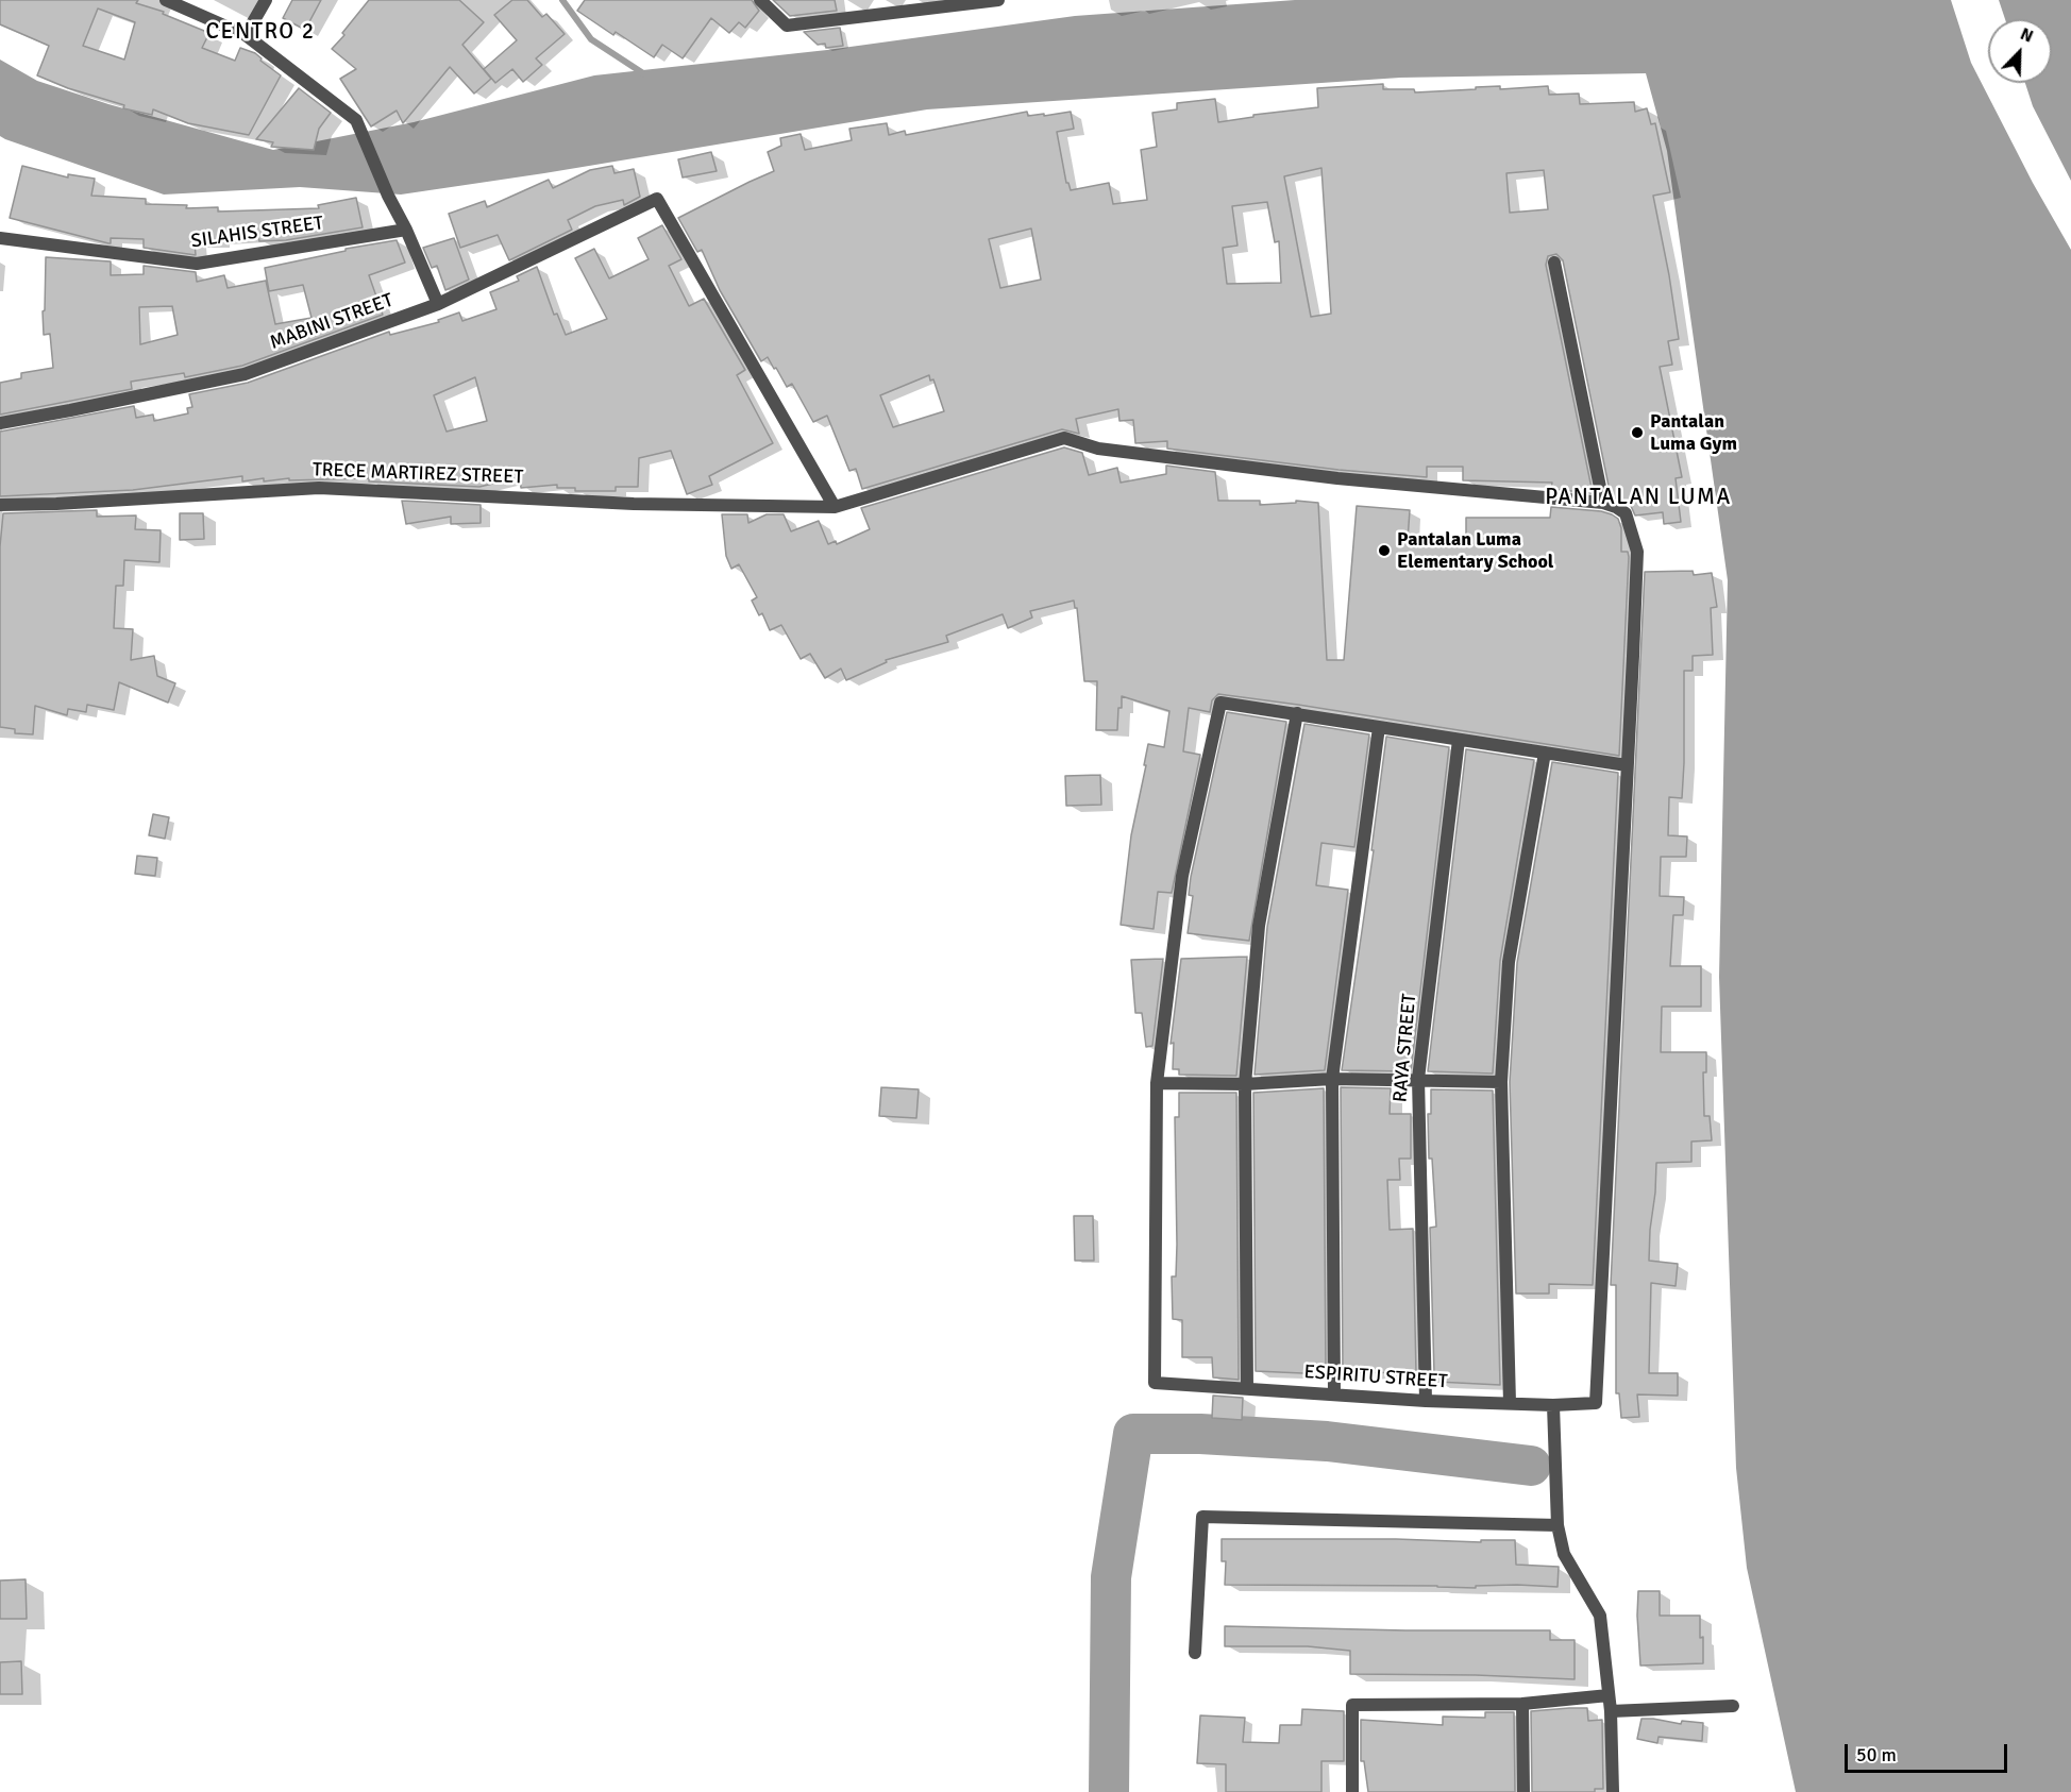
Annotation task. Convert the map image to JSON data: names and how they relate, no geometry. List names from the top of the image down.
{
  "streets": {
    "street": [
      "SILAHIS STREET",
      "MABINI STREET",
      "TRECE MARTIREZ STREET",
      "RAYA STREET",
      "ESPIRITU STREET"
    ]
  },
  "crossings": [
    ["MABINI STREET", "TRECE MARTIREZ STREET"],
    ["RAYA STREET", "ESPIRITU STREET"]
  ],
  "districts": ["CENTRO 2", "PANTALAN LUMA"],
  "places": ["Pantalan Luma Gym", "Pantalan Luma Elementary School"],
  "scale_bar": "50 m",
  "north": "top right"
}
